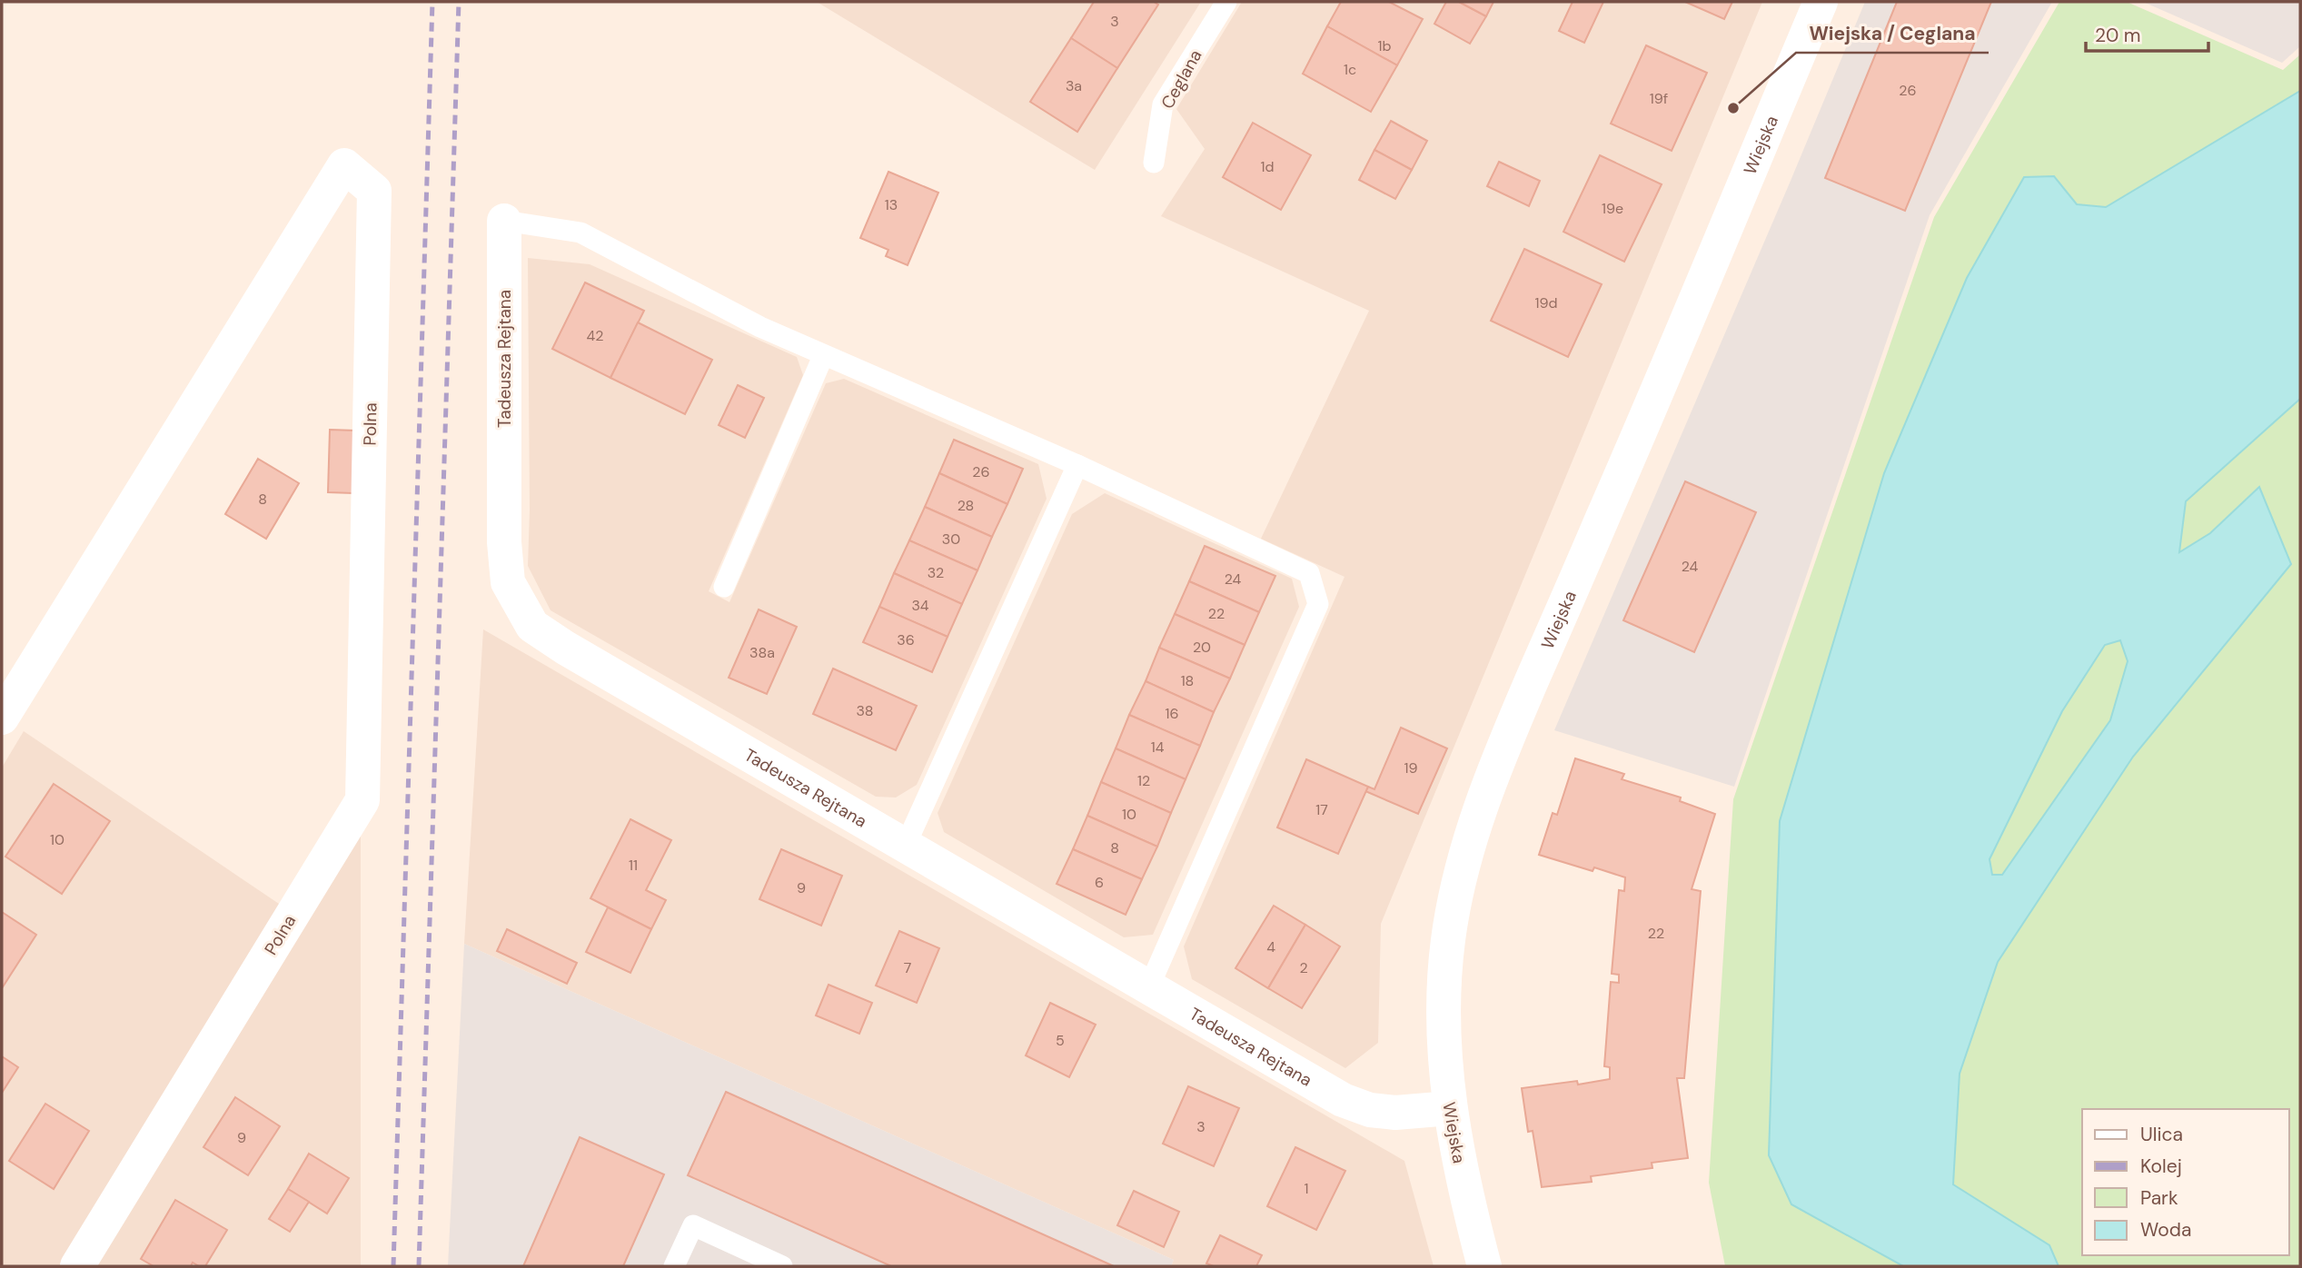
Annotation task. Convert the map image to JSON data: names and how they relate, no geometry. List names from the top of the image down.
{
  "streets": {
    "street": ["Wiejska", "Tadeusza Rejtana", "Polna"],
    "lane": ["Ceglana"]
  },
  "crossings": [
    ["Wiejska", "Tadeusza Rejtana"]
  ],
  "places": ["Wiejska / Ceglana"],
  "house_numbers": [
    "3",
    "1b",
    "1c",
    "3a",
    "26",
    "19f",
    "1d",
    "13",
    "19e",
    "19d",
    "42",
    "26",
    "8",
    "28",
    "30",
    "24",
    "32",
    "24",
    "34",
    "22",
    "36",
    "20",
    "38a",
    "18",
    "38",
    "16",
    "14",
    "19",
    "12",
    "17",
    "10",
    "10",
    "8",
    "11",
    "6",
    "9",
    "22",
    "4",
    "7",
    "2",
    "5",
    "3",
    "9",
    "1"
  ],
  "legend": [
    "Ulica",
    "Kolej",
    "Park",
    "Woda"
  ],
  "scale_bar": "20 m"
}
